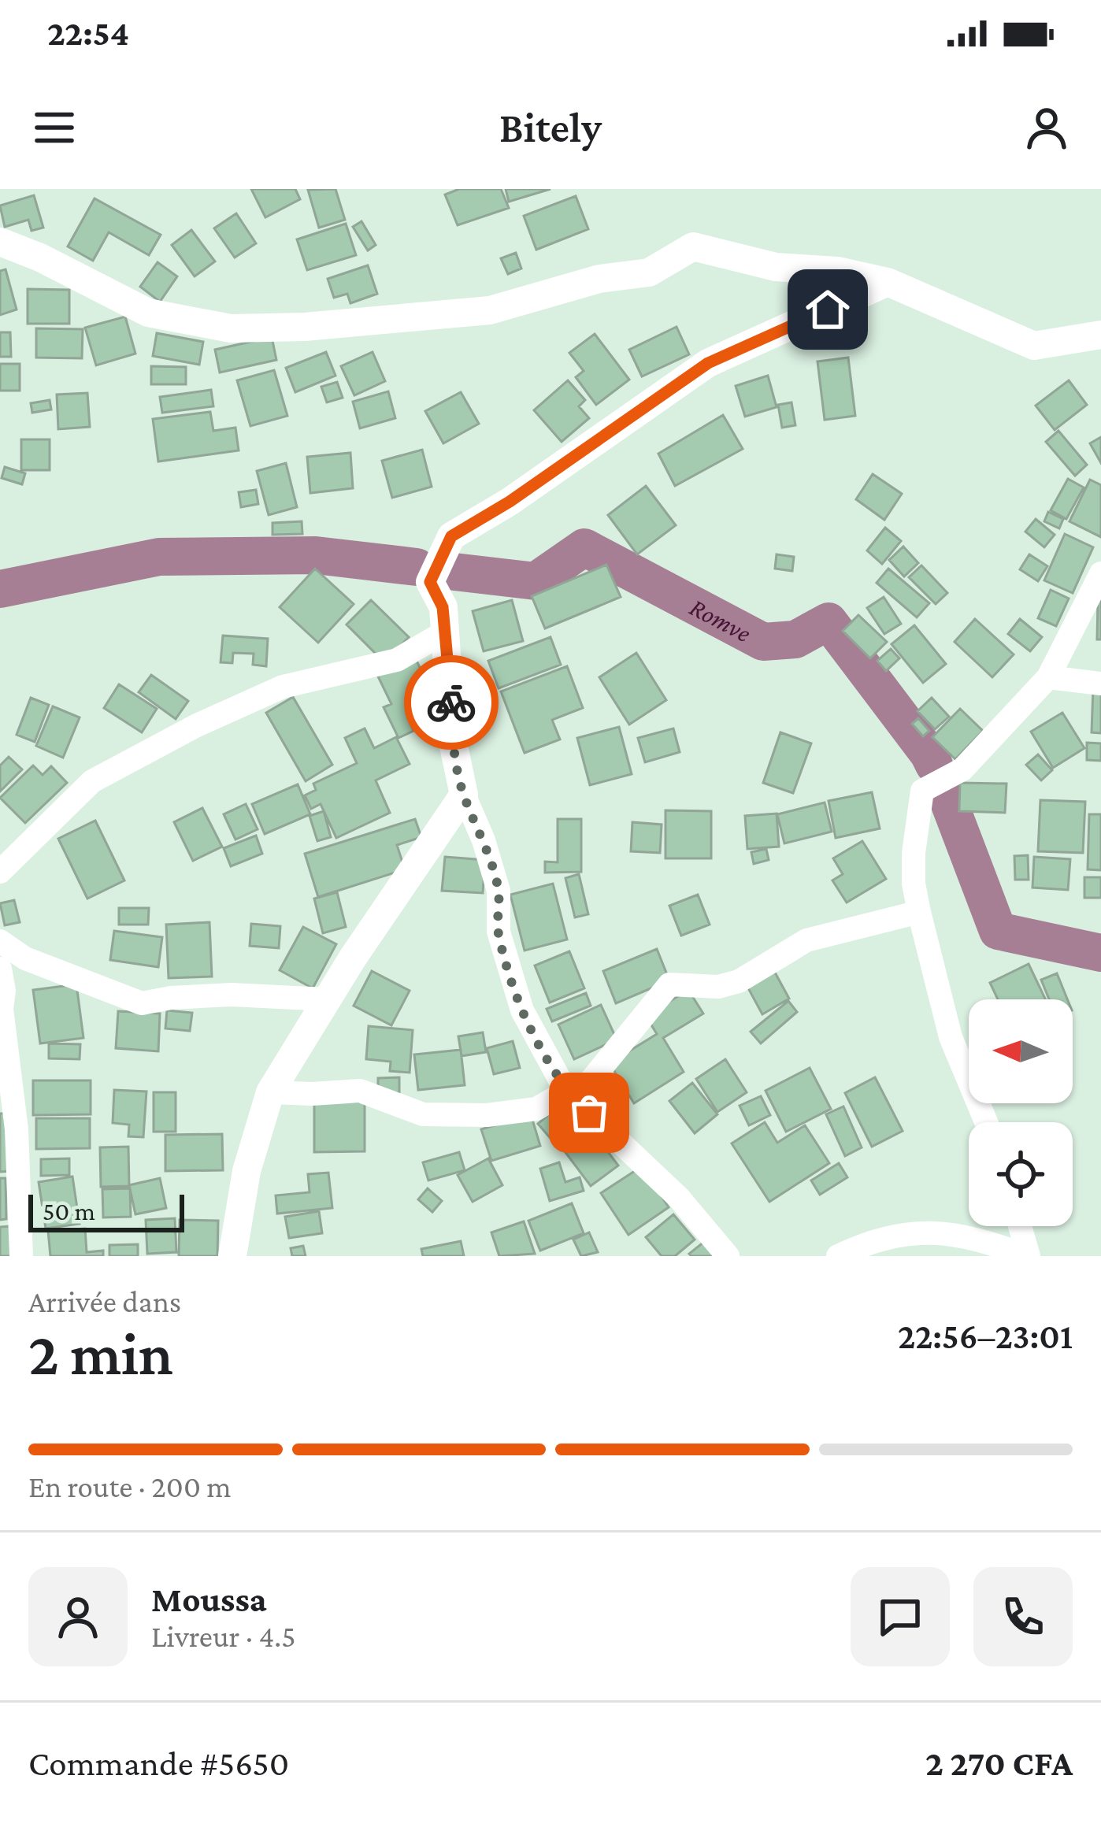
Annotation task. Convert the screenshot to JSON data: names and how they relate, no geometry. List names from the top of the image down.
{
  "water": ["Romve"],
  "scale_bar": "50 m",
  "north": "left",
  "page": {
    "status": "22:54",
    "header": "Bitely",
    "scale": "50 m",
    "heading": ["2 min", "Arrivée dans", "22:56–23:01"],
    "panel": [
      "Moussa",
      "Livreur · 4.5",
      "Commande #5650",
      "2 270 CFA"
    ],
    "bar": "En route · 200 m"
  }
}
